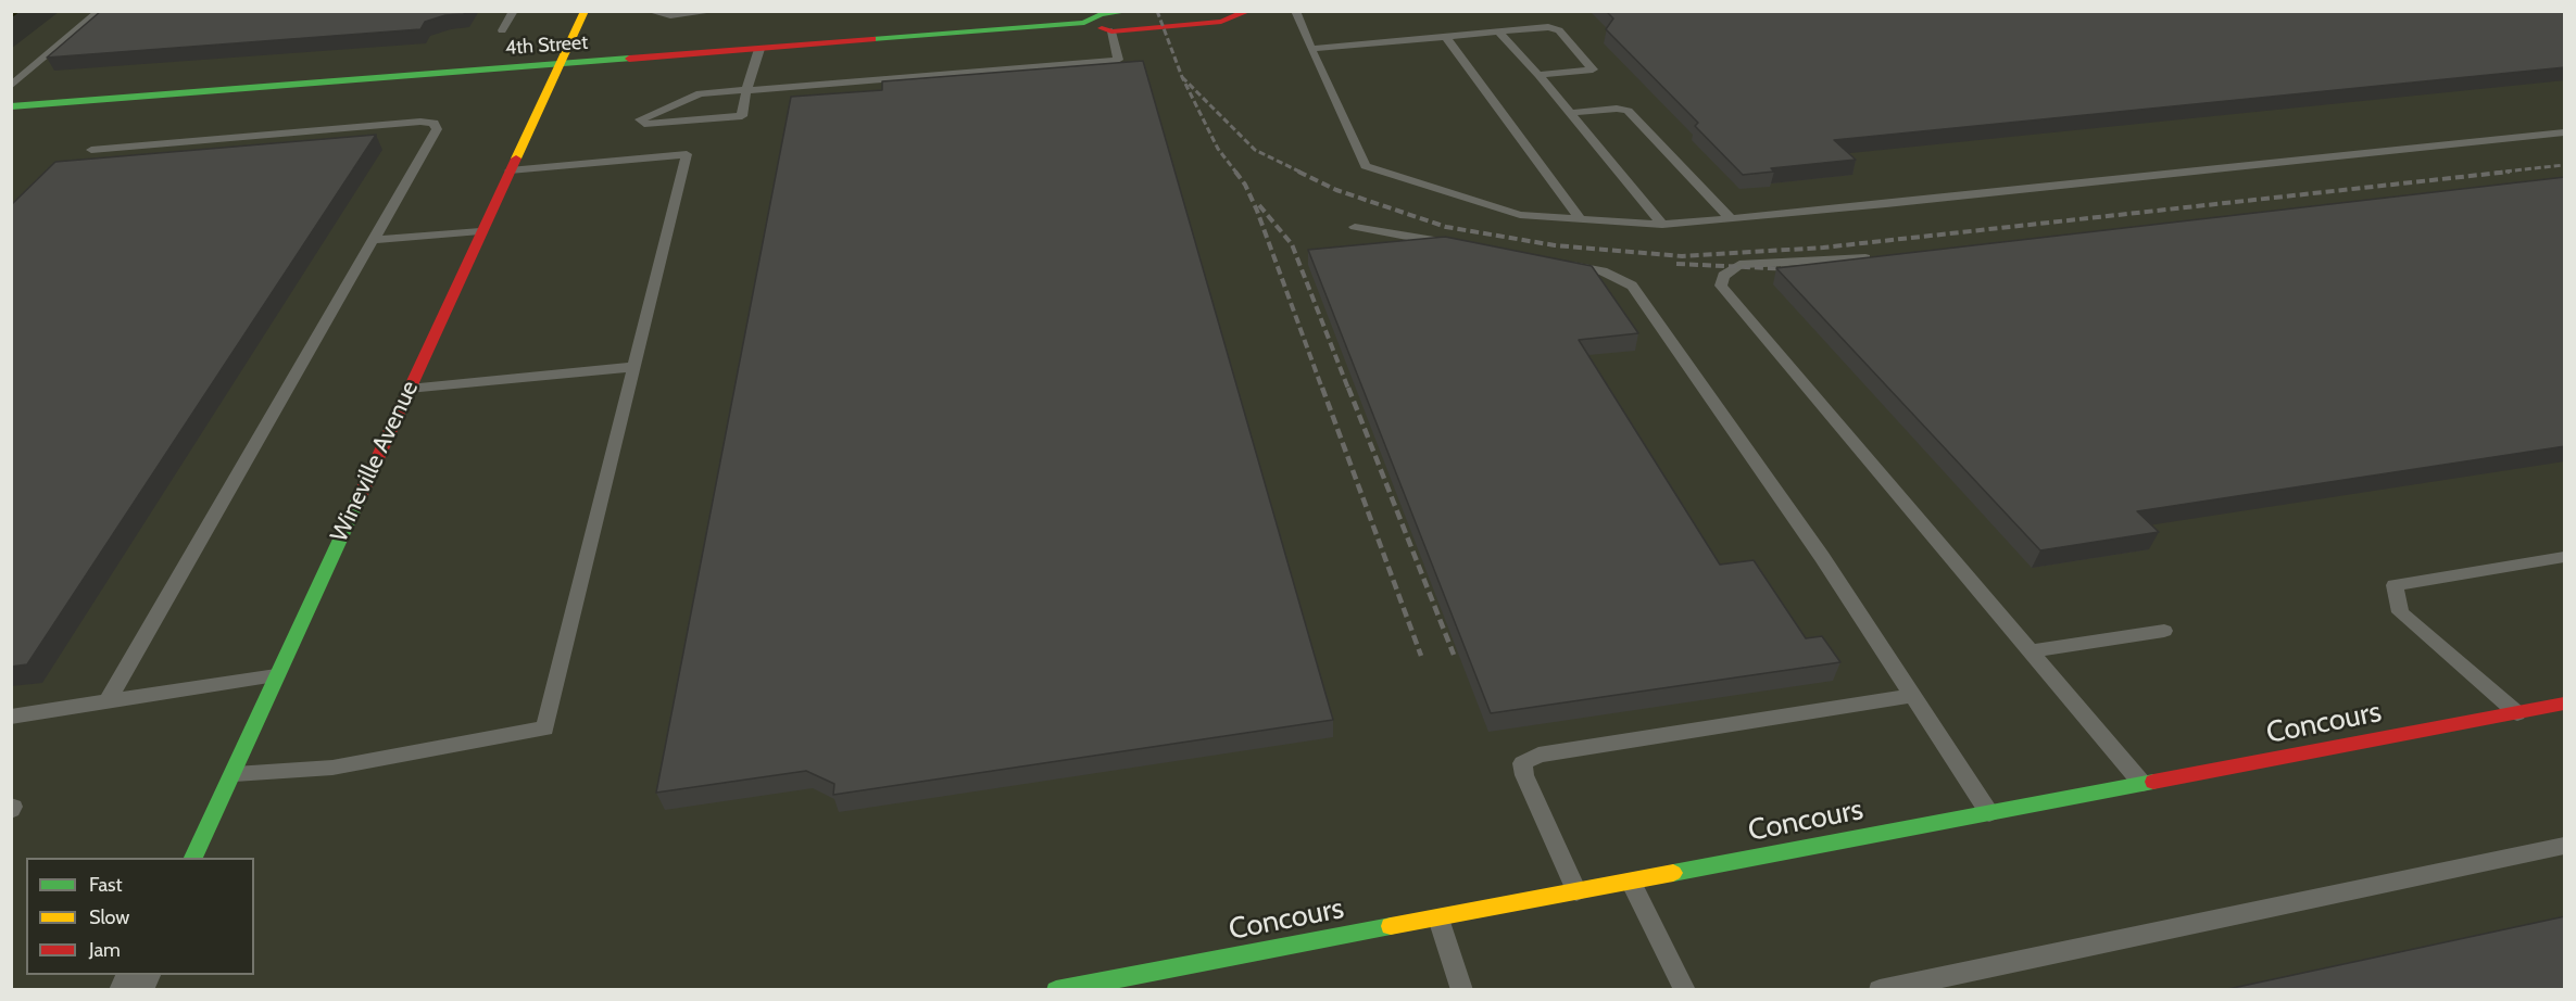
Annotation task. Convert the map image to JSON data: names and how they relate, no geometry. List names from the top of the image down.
{
  "streets": {
    "street": ["4th Street", "Wineville Avenue", "Concours"]
  },
  "crossings": [
    ["4th Street", "Wineville Avenue"]
  ],
  "legend": ["Fast", "Slow", "Jam"]
}
